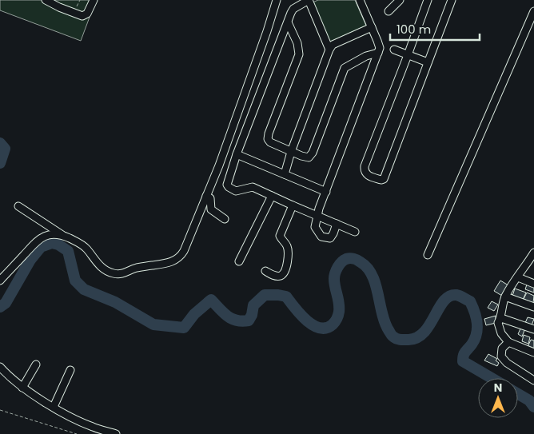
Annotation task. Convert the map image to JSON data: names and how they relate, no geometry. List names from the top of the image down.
{
  "scale_bar": "100 m",
  "north": "top"
}
